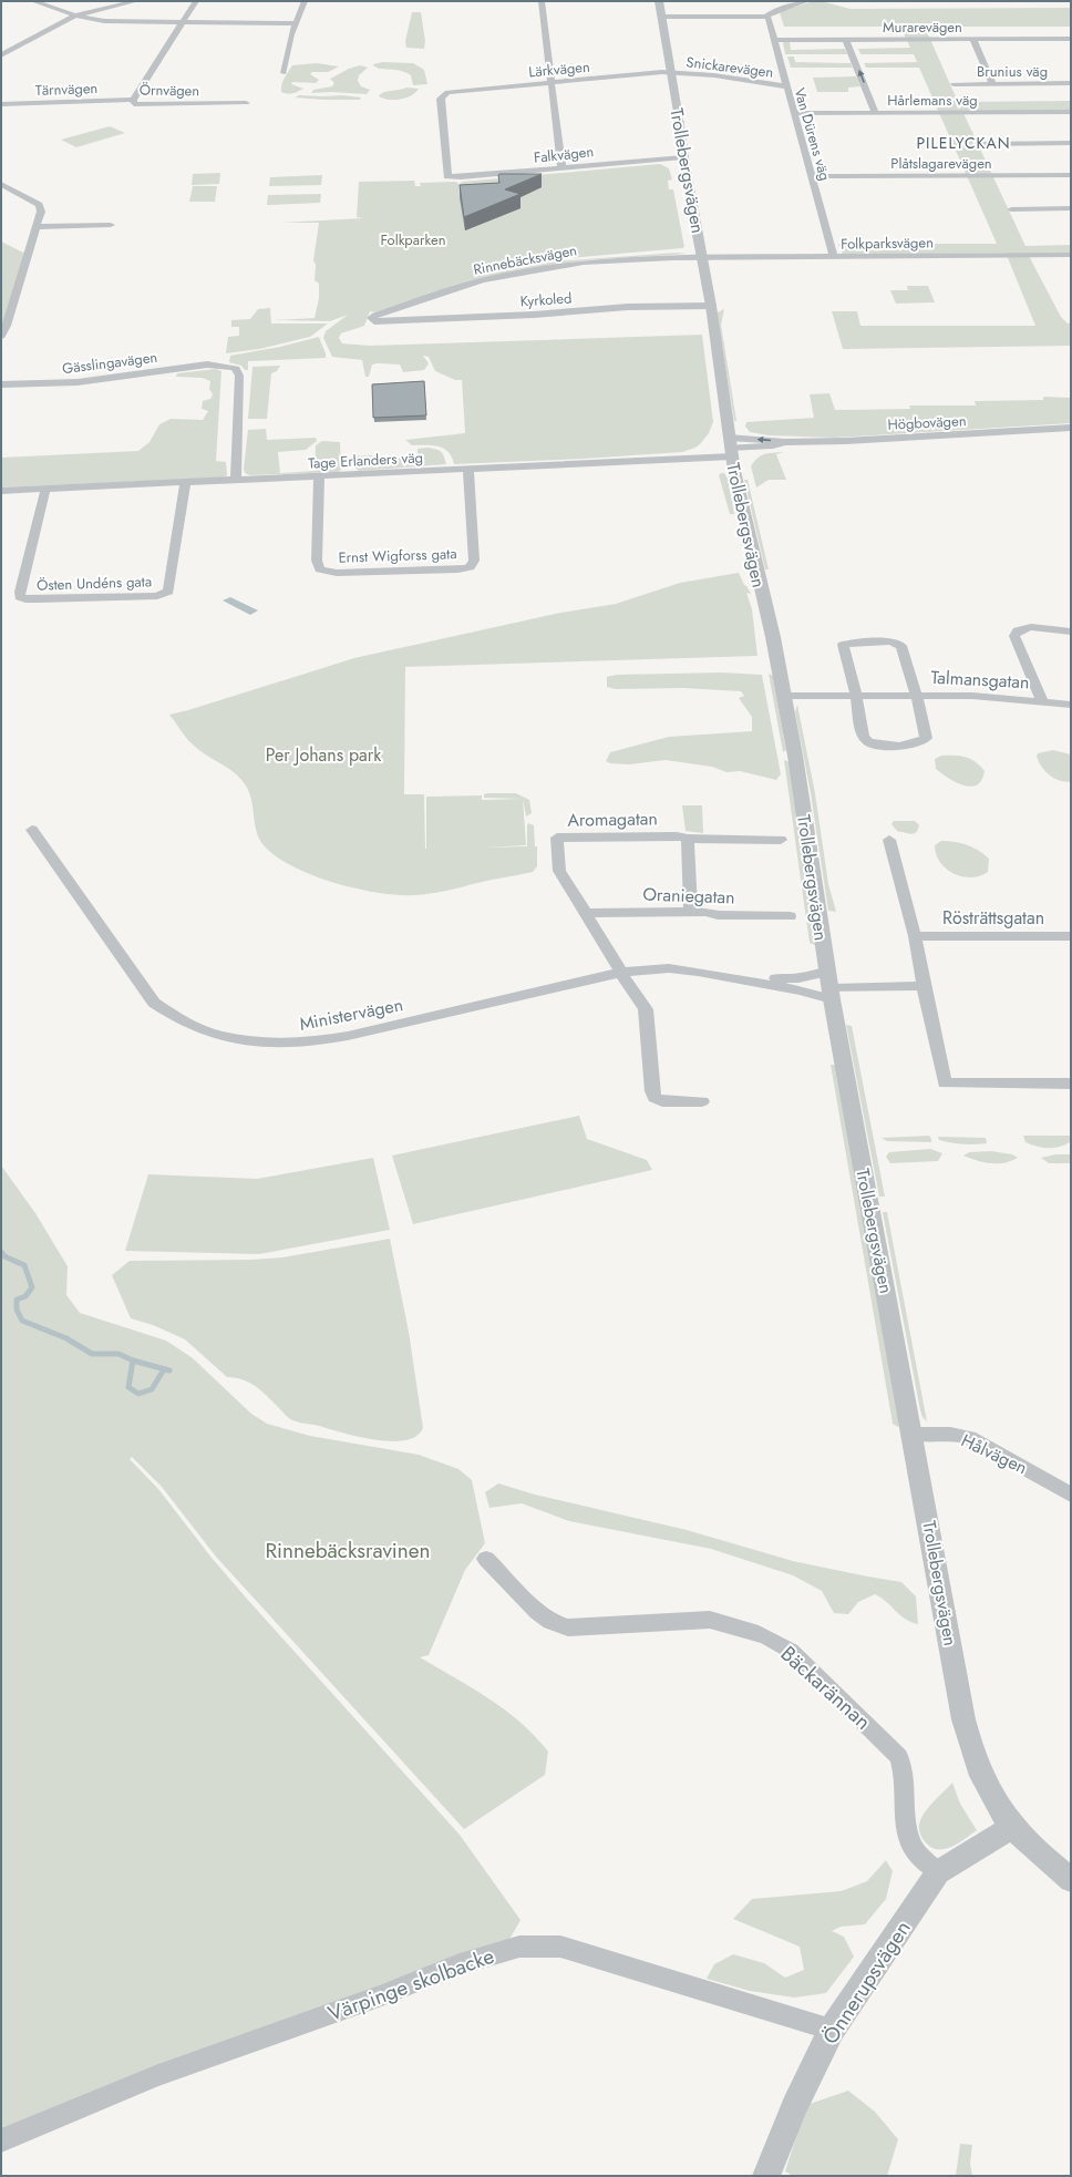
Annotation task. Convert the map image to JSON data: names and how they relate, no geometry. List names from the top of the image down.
{
  "streets": {
    "street": [
      "Murarevägen",
      "Snickarevägen",
      "Lärkvägen",
      "Brunius väg",
      "Tärnvägen",
      "Örnvägen",
      "Hårlemans väg",
      "Van Dürens väg",
      "Falkvägen",
      "Plåtslagarevägen",
      "Trollebergsvägen",
      "Folkparksvägen",
      "Rinnebäcksvägen",
      "Kyrkoled",
      "Gässlingavägen",
      "Högbovägen",
      "Tage Erlanders väg",
      "Ernst Wigforss gata",
      "Östen Undéns gata",
      "Talmansgatan",
      "Aromagatan",
      "Oraniegatan",
      "Rösträttsgatan",
      "Ministervägen",
      "Hålvägen",
      "Bäckarännan",
      "Önnerupsvägen",
      "Värpinge skolbacke"
    ]
  },
  "crossings": [
    ["Murarevägen", "Van Dürens väg"],
    ["Snickarevägen", "Lärkvägen"],
    ["Snickarevägen", "Van Dürens väg"],
    ["Snickarevägen", "Trollebergsvägen"],
    ["Lärkvägen", "Falkvägen"],
    ["Lärkvägen", "Trollebergsvägen"],
    ["Tärnvägen", "Örnvägen"],
    ["Hårlemans väg", "Van Dürens väg"],
    ["Van Dürens väg", "Plåtslagarevägen"],
    ["Van Dürens väg", "Folkparksvägen"],
    ["Falkvägen", "Trollebergsvägen"],
    ["Trollebergsvägen", "Folkparksvägen"],
    ["Trollebergsvägen", "Rinnebäcksvägen"],
    ["Trollebergsvägen", "Kyrkoled"],
    ["Trollebergsvägen", "Högbovägen"],
    ["Trollebergsvägen", "Tage Erlanders väg"],
    ["Trollebergsvägen", "Talmansgatan"],
    ["Trollebergsvägen", "Ministervägen"],
    ["Trollebergsvägen", "Hålvägen"],
    ["Trollebergsvägen", "Önnerupsvägen"],
    ["Folkparksvägen", "Rinnebäcksvägen"],
    ["Rinnebäcksvägen", "Kyrkoled"],
    ["Gässlingavägen", "Tage Erlanders väg"],
    ["Högbovägen", "Tage Erlanders väg"],
    ["Tage Erlanders väg", "Ernst Wigforss gata"],
    ["Tage Erlanders väg", "Östen Undéns gata"],
    ["Aromagatan", "Oraniegatan"],
    ["Aromagatan", "Ministervägen"],
    ["Bäckarännan", "Önnerupsvägen"],
    ["Önnerupsvägen", "Värpinge skolbacke"]
  ],
  "districts": ["PILELYCKAN"],
  "parks": ["Folkparken", "Per Johans park", "Rinnebäcksravinen"]
}
